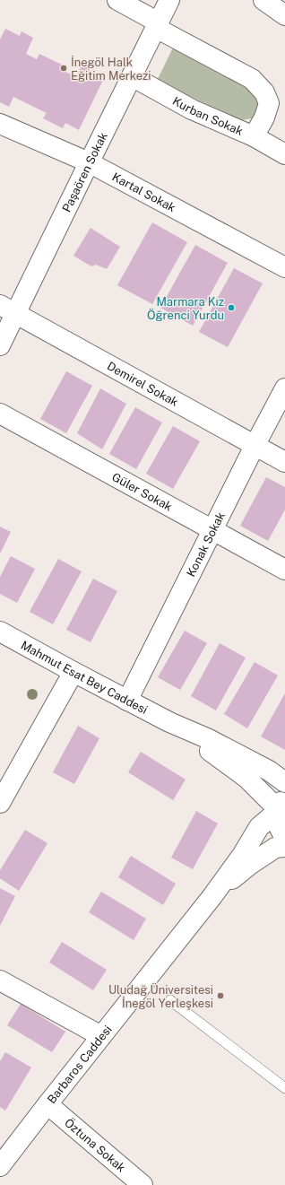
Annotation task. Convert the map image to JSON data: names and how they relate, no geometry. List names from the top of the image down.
{
  "streets": {
    "street": [
      "Kurban Sokak",
      "Paşaören Sokak",
      "Kartal Sokak",
      "Demirel Sokak",
      "Güler Sokak",
      "Konak Sokak",
      "Mahmut Esat Bey Caddesi",
      "Barbaros Caddesi",
      "Öztuna Sokak"
    ]
  },
  "crossings": [
    ["Kurban Sokak", "Paşaören Sokak"],
    ["Paşaören Sokak", "Kartal Sokak"],
    ["Paşaören Sokak", "Demirel Sokak"],
    ["Demirel Sokak", "Konak Sokak"],
    ["Güler Sokak", "Konak Sokak"],
    ["Konak Sokak", "Mahmut Esat Bey Caddesi"],
    ["Barbaros Caddesi", "Öztuna Sokak"]
  ],
  "places": ["İnegöl Halk Eğitim Merkezi", "Marmara Kız Öğrenci Yurdu", "Uludağ Üniversitesi İnegöl Yerleşkesi"]
}
